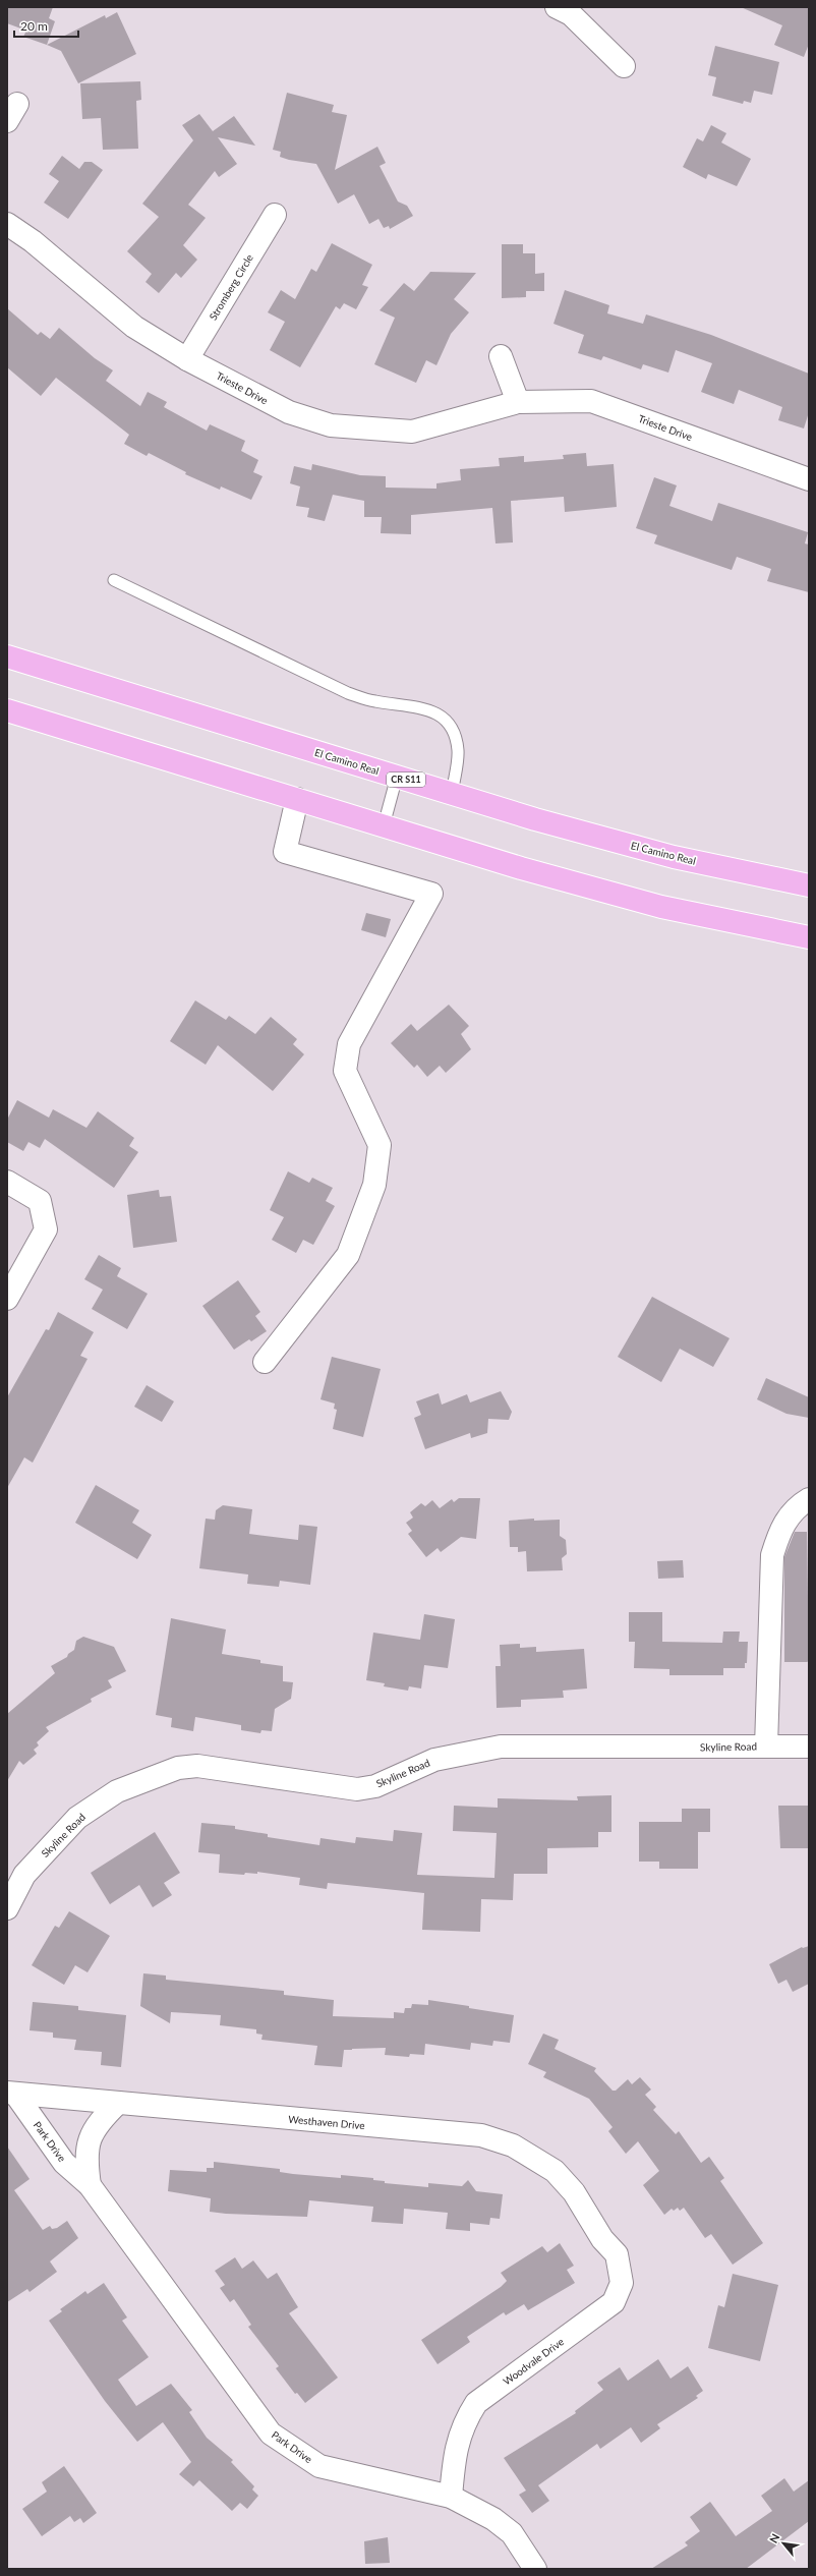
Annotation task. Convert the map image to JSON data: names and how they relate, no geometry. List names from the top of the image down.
{
  "streets": {
    "main road": ["El Camino Real", "CR S11"],
    "street": [
      "Stromberg Circle",
      "Trieste Drive",
      "Skyline Road",
      "Westhaven Drive",
      "Park Drive",
      "Woodvale Drive"
    ]
  },
  "crossings": [
    ["Stromberg Circle", "Trieste Drive"],
    ["Westhaven Drive", "Park Drive"],
    ["Westhaven Drive", "Woodvale Drive"],
    ["Park Drive", "Woodvale Drive"]
  ],
  "scale_bar": "20 m",
  "north": "top left"
}
